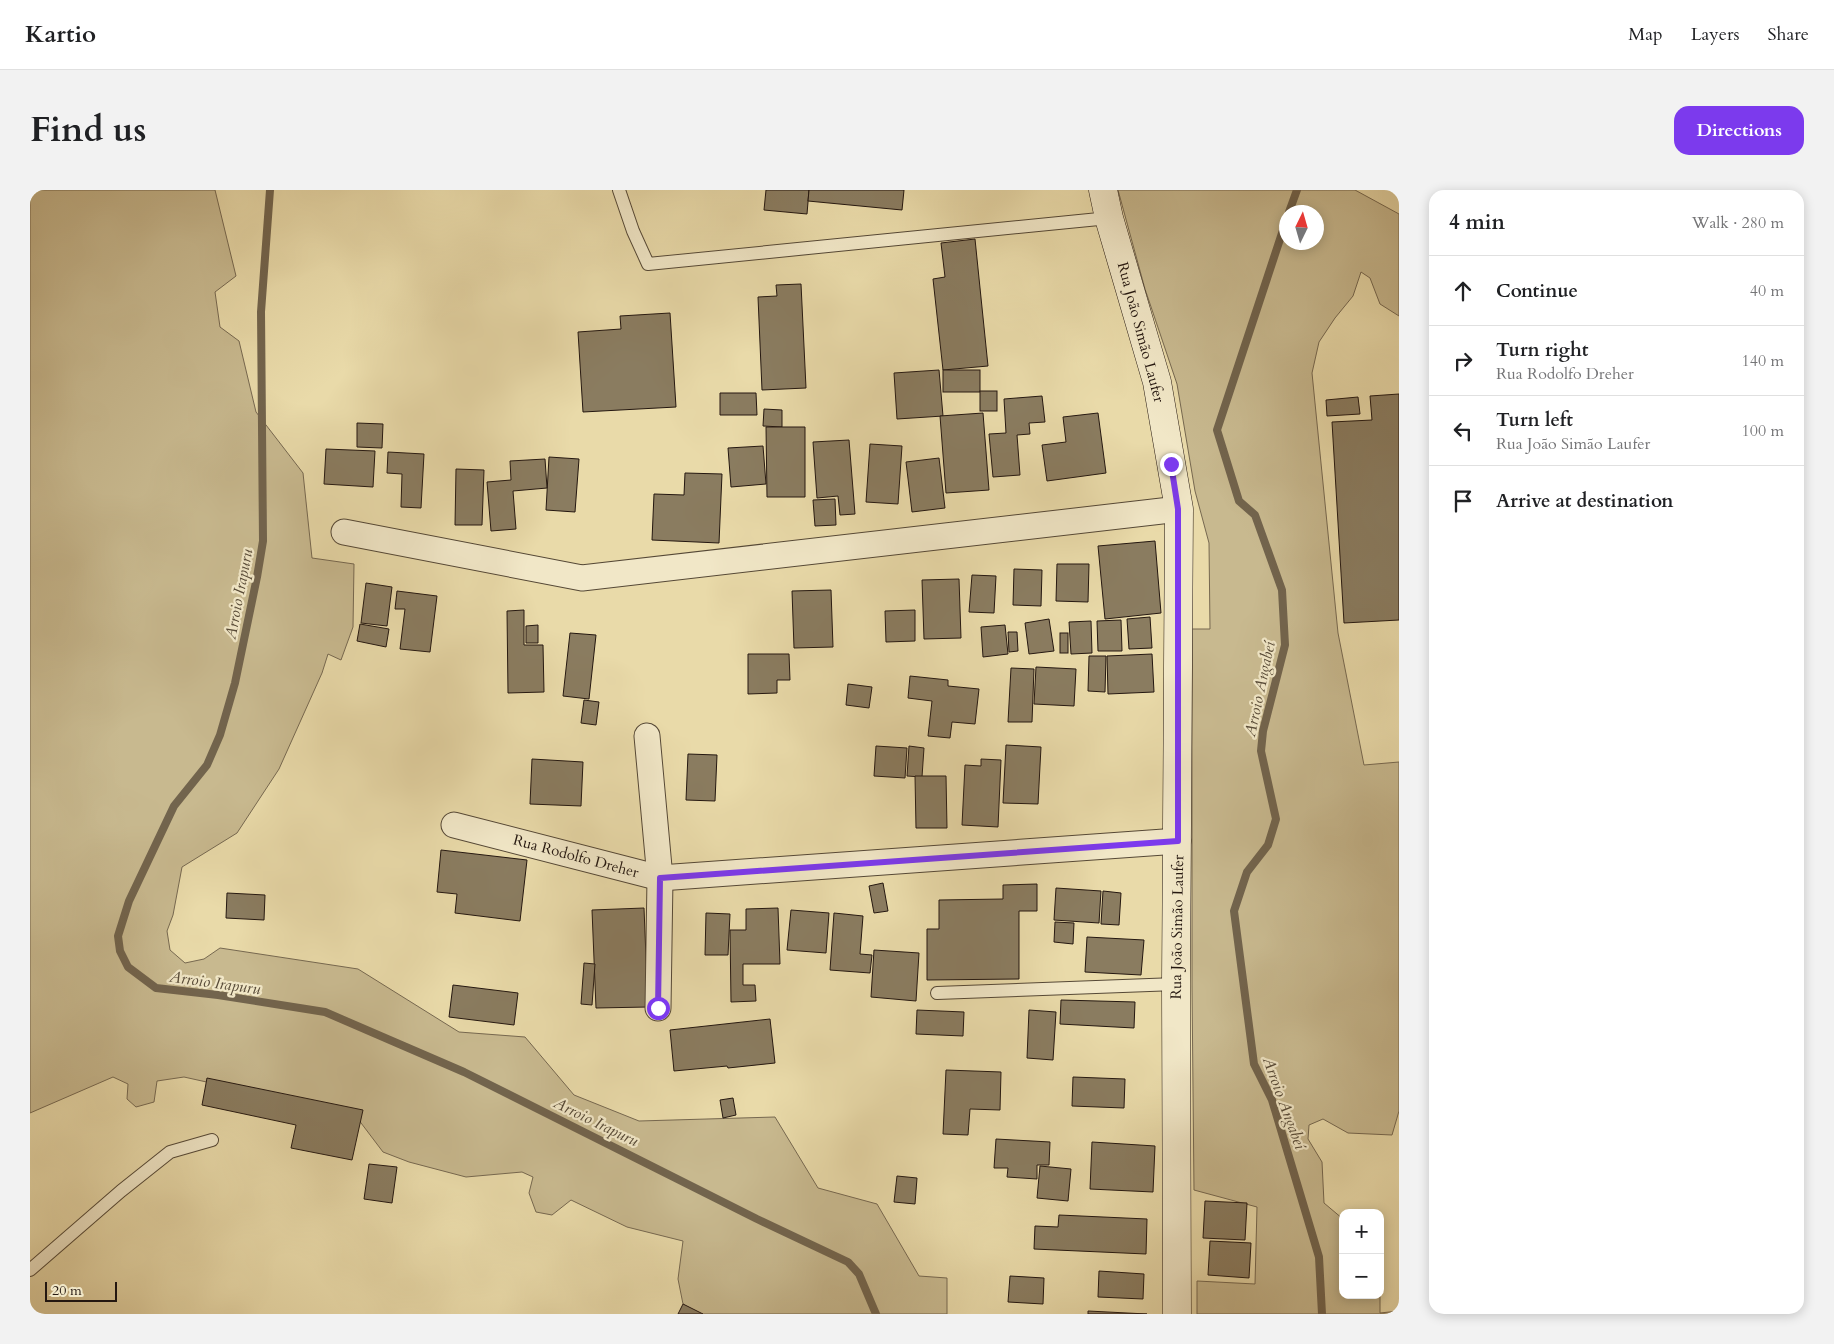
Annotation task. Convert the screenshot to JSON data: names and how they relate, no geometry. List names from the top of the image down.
{
  "streets": {
    "main road": ["Rua João Simão Laufer"],
    "street": ["Rua Rodolfo Dreher"]
  },
  "crossings": [
    ["Rua João Simão Laufer", "Rua Rodolfo Dreher"]
  ],
  "water": ["Arroio Irapuru", "Arroio Angabeí"],
  "scale_bar": "20 m",
  "north": "top",
  "page": {
    "header": "Kartio",
    "nav": ["Map", "Layers", "Share"],
    "title": "Find us",
    "buttons": "Directions",
    "heading": ["4 min", "Walk · 280 m"],
    "list": [
      ["Continue", "40 m"],
      ["Turn right", "Rua Rodolfo Dreher", "140 m"],
      ["Turn left", "Rua João Simão Laufer", "100 m"],
      "Arrive at destination"
    ],
    "map_buttons": ["+", "−"],
    "scale": "20 m"
  }
}
